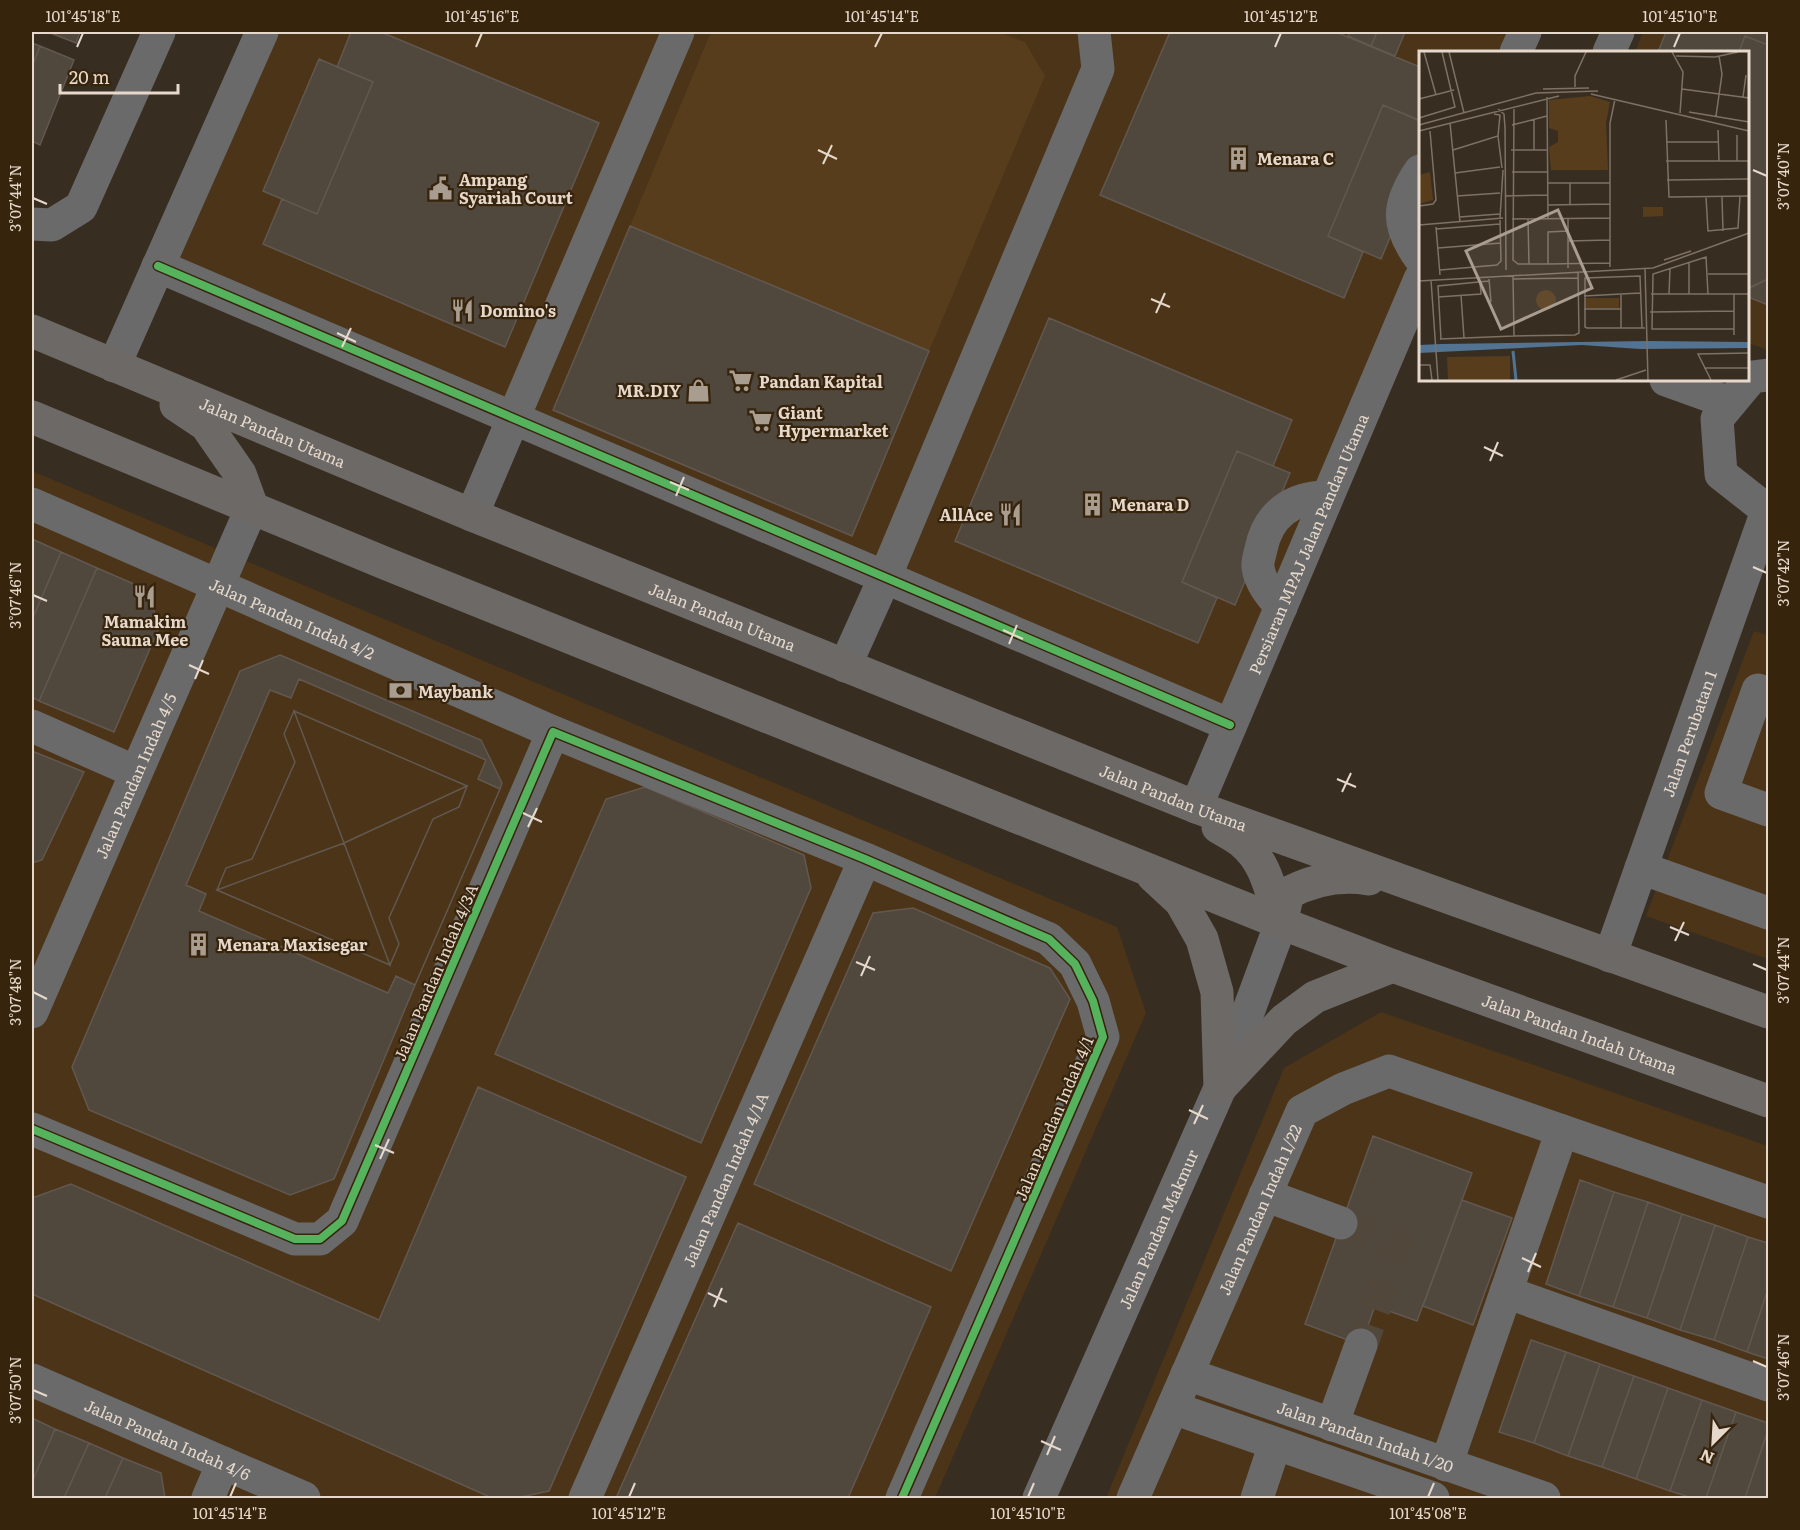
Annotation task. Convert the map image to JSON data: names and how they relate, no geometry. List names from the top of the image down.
{
  "streets": {
    "main road": ["Jalan Pandan Utama", "Jalan Pandan Indah Utama"],
    "street": [
      "Persiaran MPAJ Jalan Pandan Utama",
      "Jalan Pandan Indah 4/2",
      "Jalan Perubatan 1",
      "Jalan Pandan Indah 4/5",
      "Jalan Pandan Indah 4/3A",
      "Jalan Pandan Indah 4/1",
      "Jalan Pandan Indah 4/1A",
      "Jalan Pandan Indah 1/22",
      "Jalan Pandan Makmur",
      "Jalan Pandan Indah 1/20",
      "Jalan Pandan Indah 4/6"
    ]
  },
  "crossings": [
    ["Jalan Pandan Utama", "Persiaran MPAJ Jalan Pandan Utama"],
    ["Jalan Pandan Indah 4/2", "Jalan Pandan Indah 4/5"],
    ["Jalan Pandan Indah 4/2", "Jalan Pandan Indah 4/3A"],
    ["Jalan Pandan Indah 4/1", "Jalan Pandan Indah 4/1A"],
    ["Jalan Pandan Indah 1/22", "Jalan Pandan Indah 1/20"]
  ],
  "places": {
    "building": ["Menara C", "Menara D", "Menara Maxisegar"],
    "public building": ["Ampang Syariah Court"],
    "restaurant": ["Domino's", "AllAce", "Mamakim Sauna Mee"],
    "supermarket": ["Pandan Kapital", "Giant Hypermarket"],
    "shop": ["MR.DIY"],
    "bank": ["Maybank"]
  },
  "scale_bar": "20 m",
  "north": "bottom left",
  "coordinates": [
    "101°45'18\"E",
    "101°45'16\"E",
    "101°45'14\"E",
    "101°45'12\"E",
    "101°45'10\"E",
    "3°07'40\"N",
    "3°07'44\"N",
    "3°07'42\"N",
    "3°07'46\"N",
    "3°07'48\"N",
    "3°07'50\"N",
    "101°45'08\"E"
  ]
}
